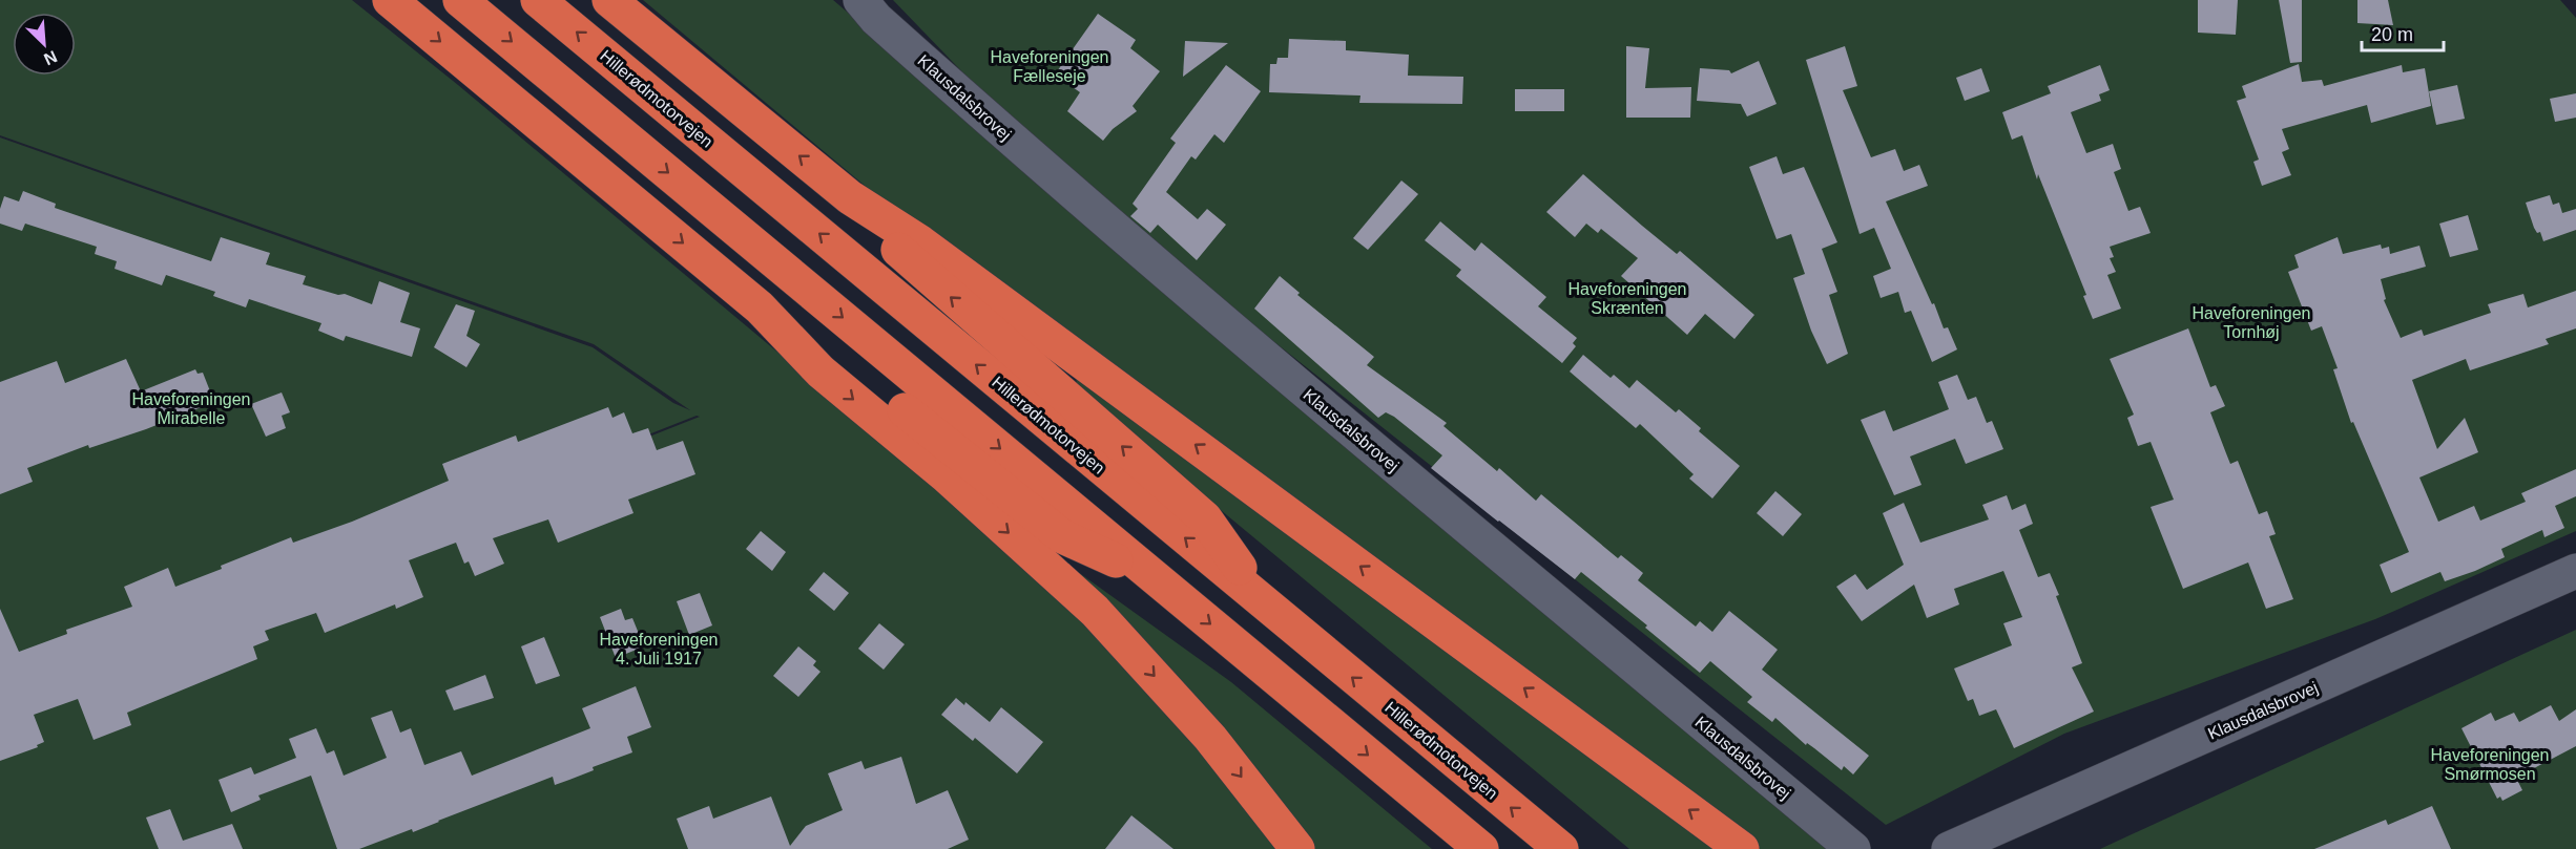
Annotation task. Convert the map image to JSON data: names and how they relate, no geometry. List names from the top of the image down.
{
  "streets": {
    "highway": ["Hillerødmotorvejen"],
    "street": ["Klausdalsbrovej"]
  },
  "parks": [
    "Haveforeningen Fælleseje",
    "Haveforeningen Skrænten",
    "Haveforeningen Tornhøj",
    "Haveforeningen Mirabelle",
    "Haveforeningen 4. Juli 1917",
    "Haveforeningen Smørmosen"
  ],
  "scale_bar": "20 m",
  "north": "bottom right"
}
